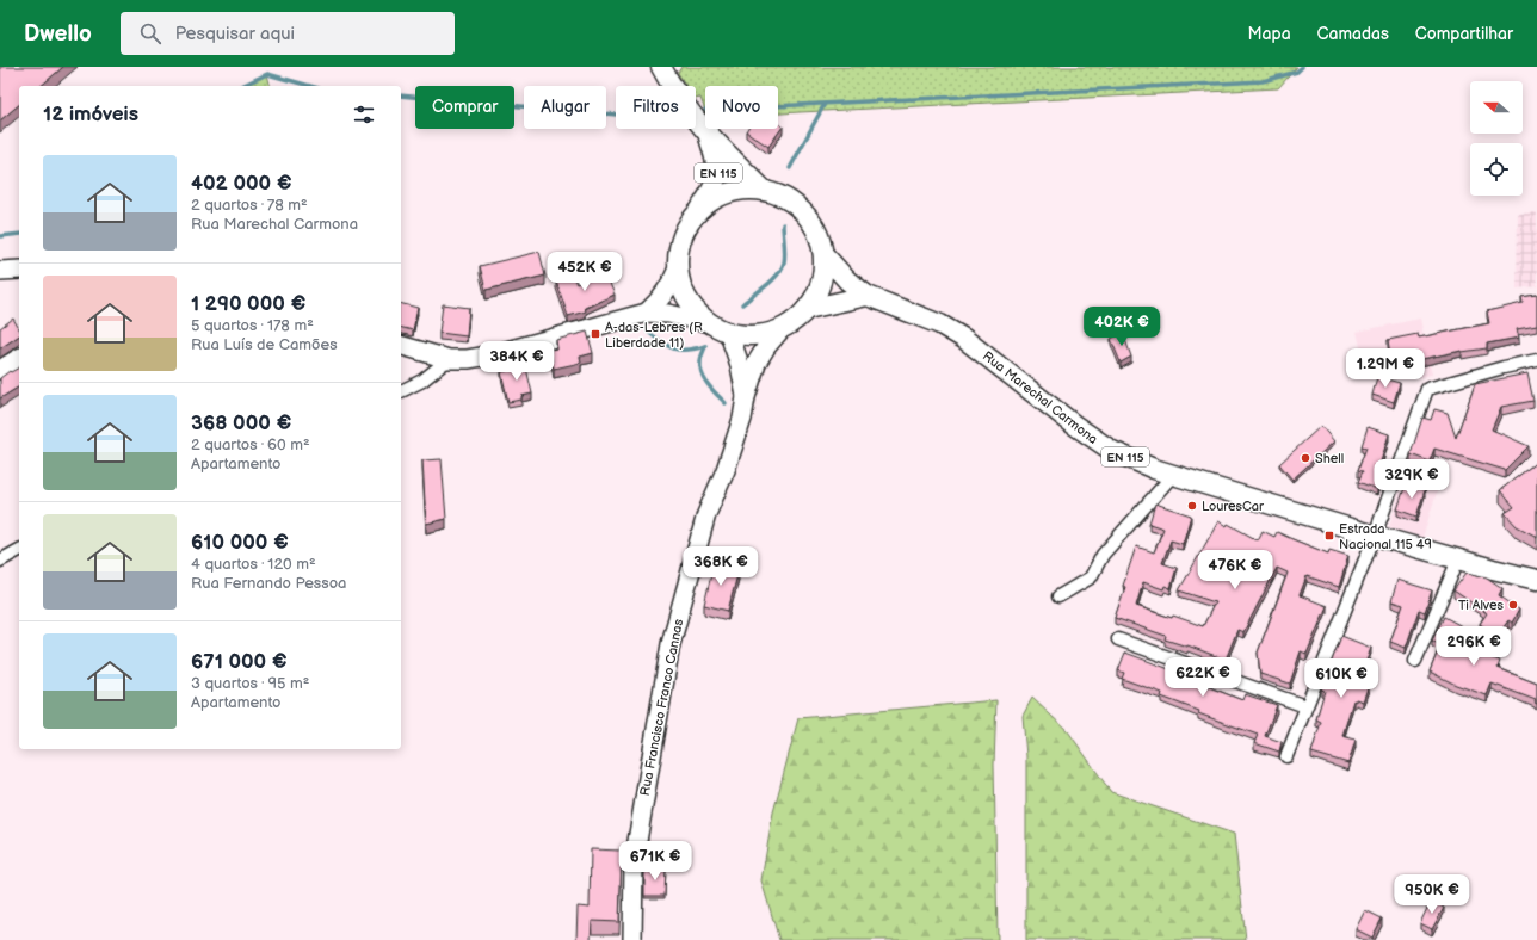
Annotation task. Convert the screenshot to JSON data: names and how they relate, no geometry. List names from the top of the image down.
{
  "streets": {
    "main road": ["EN 115", "Rua Marechal Carmona"],
    "street": ["Rua Francisco Franco Cannas"]
  },
  "crossings": [
    ["EN 115", "Rua Marechal Carmona"],
    ["EN 115", "Rua Francisco Franco Cannas"],
    ["Rua Marechal Carmona", "Rua Francisco Franco Cannas"]
  ],
  "places": {
    "transit": ["A-das-Lebres (R Liberdade 11)", "Estrada Nacional 115 49"],
    "other": ["Shell", "LouresCar", "Ti Alves"]
  },
  "north": "left",
  "page": {
    "header": "Dwello",
    "search": "Pesquisar aqui",
    "nav": ["Mapa", "Camadas", "Compartilhar"],
    "chip": [
      "Comprar",
      "Alugar",
      "Filtros",
      "Novo"
    ],
    "heading": "12 imóveis",
    "list": [
      {
        "name": "402 000 €",
        "note": "2 quartos · 78 m² · Rua Marechal Carmona"
      },
      {
        "name": "1 290 000 €",
        "note": "5 quartos · 178 m² · Rua Luís de Camões"
      },
      {
        "name": "368 000 €",
        "note": "2 quartos · 60 m² · Apartamento"
      },
      {
        "name": "610 000 €",
        "note": "4 quartos · 120 m² · Rua Fernando Pessoa"
      },
      {
        "name": "671 000 €",
        "note": "3 quartos · 95 m² · Apartamento"
      }
    ],
    "price": [
      "452K €",
      "402K €",
      "384K €",
      "1.29M €",
      "329K €",
      "368K €",
      "476K €",
      "296K €",
      "622K €",
      "610K €",
      "671K €",
      "950K €"
    ]
  }
}
